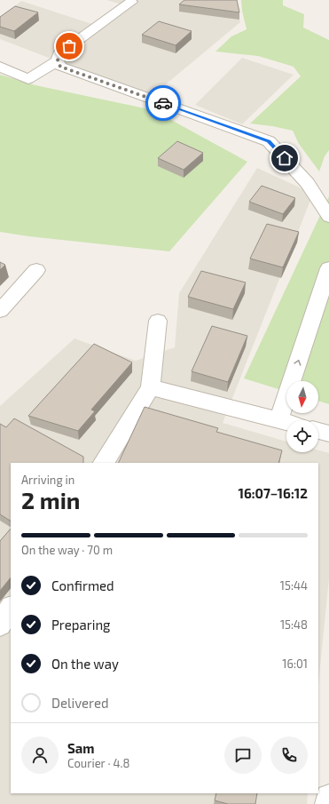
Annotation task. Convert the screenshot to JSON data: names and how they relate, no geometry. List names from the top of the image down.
{
  "north": "bottom",
  "page": {
    "heading": ["2 min", "Arriving in", "16:07–16:12"],
    "panel": ["Sam", "Courier · 4.8"],
    "bar": "On the way · 70 m",
    "list": [
      ["Confirmed", "15:44"],
      ["Preparing", "15:48"],
      ["On the way", "16:01"],
      "Delivered"
    ]
  }
}
